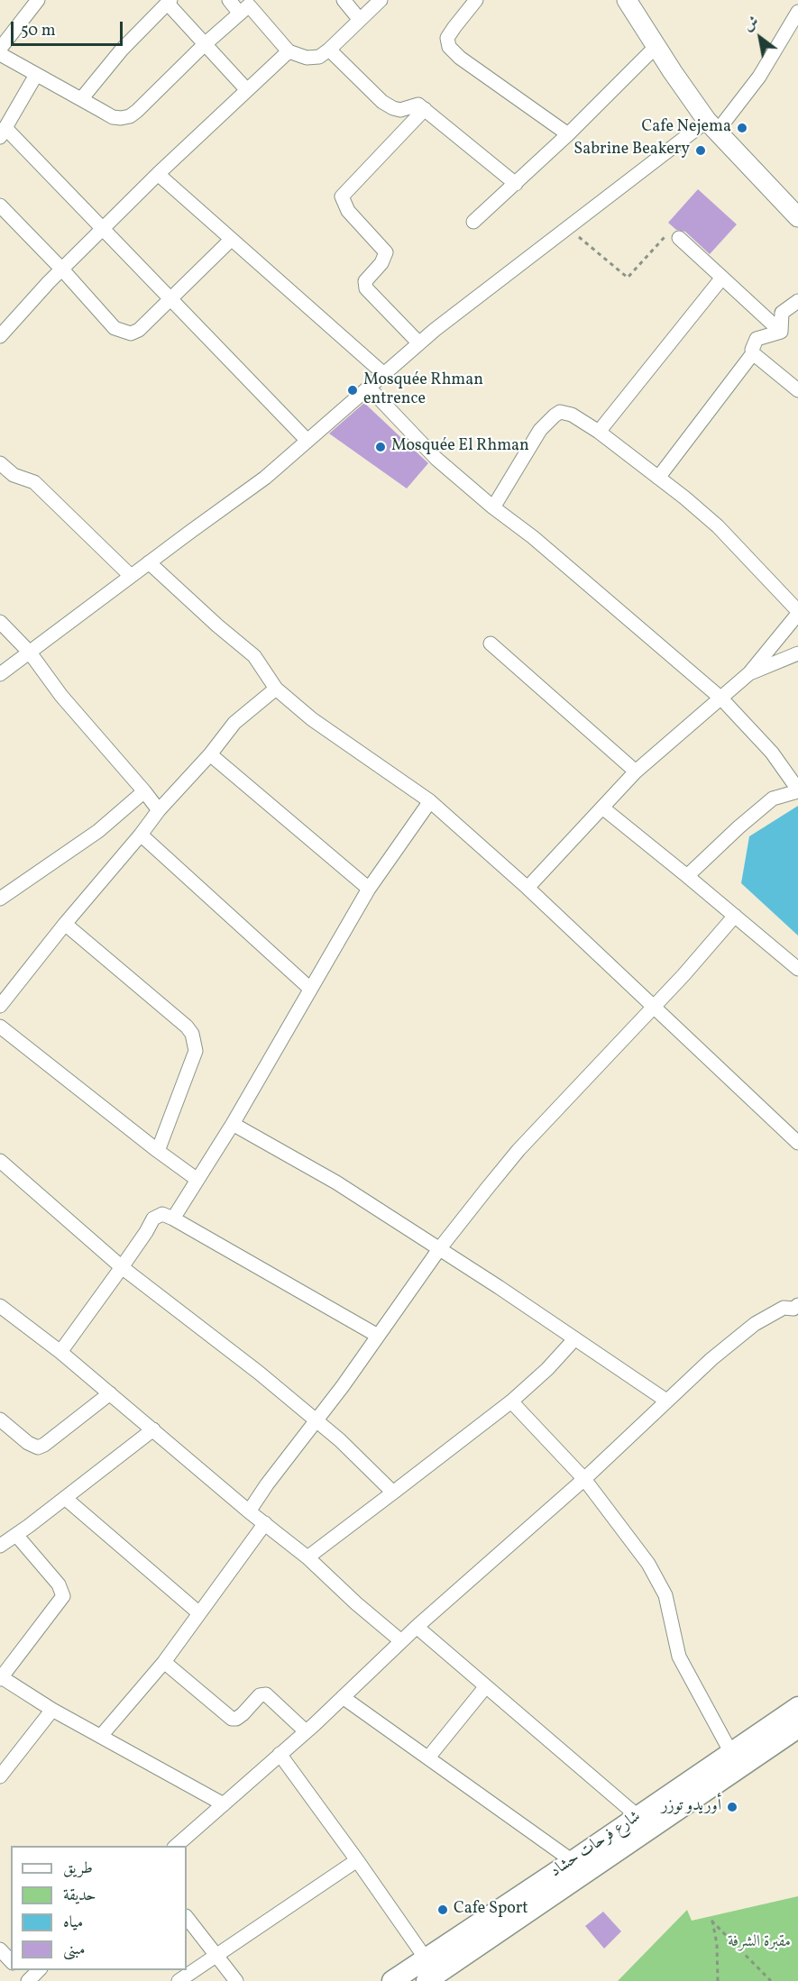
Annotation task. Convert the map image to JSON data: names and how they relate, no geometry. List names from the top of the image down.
{
  "streets": {
    "main road": ["شارع فرحات حشاد"]
  },
  "parks": ["مقبرة الشرفة"],
  "places": [
    "Cafe Nejema",
    "Sabrine Beakery",
    "Mosquée Rhman entrence",
    "Mosquée El Rhman",
    "أوريدو توزر",
    "Cafe Sport"
  ],
  "legend": [
    "طريق",
    "حديقة",
    "مياه",
    "مبنى"
  ],
  "scale_bar": "50 m",
  "north": "top left"
}
